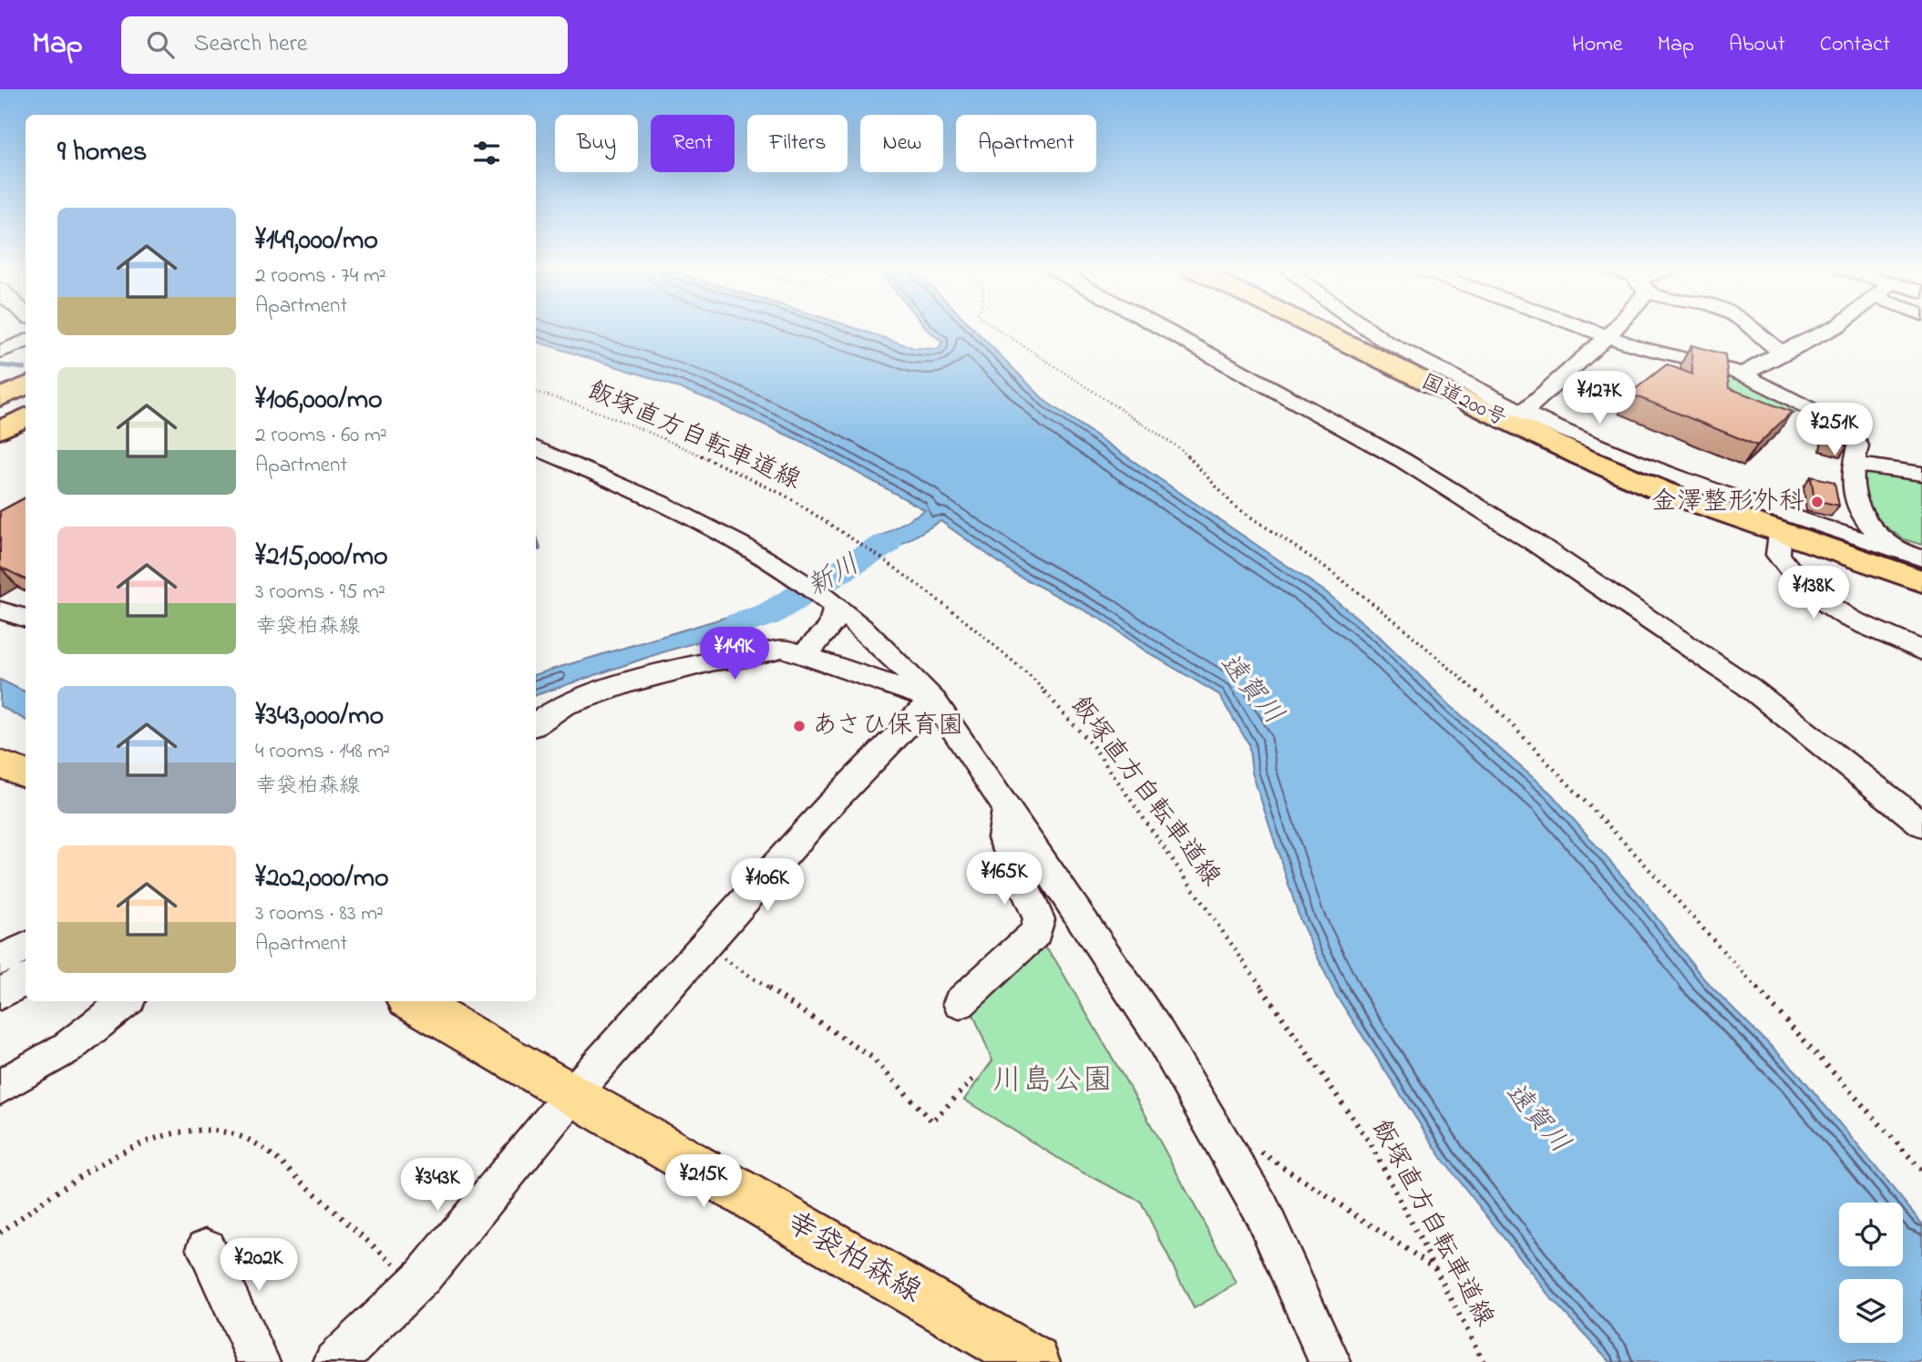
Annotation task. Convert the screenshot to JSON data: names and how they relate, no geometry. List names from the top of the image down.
{
  "streets": {
    "highway": ["国道200号"],
    "main road": ["幸袋柏森線"],
    "path": ["飯塚直方自転車道線"]
  },
  "water": ["新川", "遠賀川"],
  "parks": ["川島公園"],
  "places": ["金澤整形外科", "あさひ保育園"],
  "page": {
    "header": "Map",
    "search": "Search here",
    "nav": [
      "Home",
      "Map",
      "About",
      "Contact"
    ],
    "chip": [
      "Buy",
      "Rent",
      "Filters",
      "New",
      "Apartment"
    ],
    "heading": "9 homes",
    "list": [
      {
        "name": "¥149,000/mo",
        "note": "2 rooms · 74 m² · Apartment"
      },
      {
        "name": "¥106,000/mo",
        "note": "2 rooms · 60 m² · Apartment"
      },
      {
        "name": "¥215,000/mo",
        "note": "3 rooms · 95 m² · 幸袋柏森線"
      },
      {
        "name": "¥343,000/mo",
        "note": "4 rooms · 148 m² · 幸袋柏森線"
      },
      {
        "name": "¥202,000/mo",
        "note": "3 rooms · 83 m² · Apartment"
      }
    ],
    "price": [
      "¥127K",
      "¥251K",
      "¥138K",
      "¥149K",
      "¥165K",
      "¥106K",
      "¥215K",
      "¥343K",
      "¥202K"
    ]
  }
}
